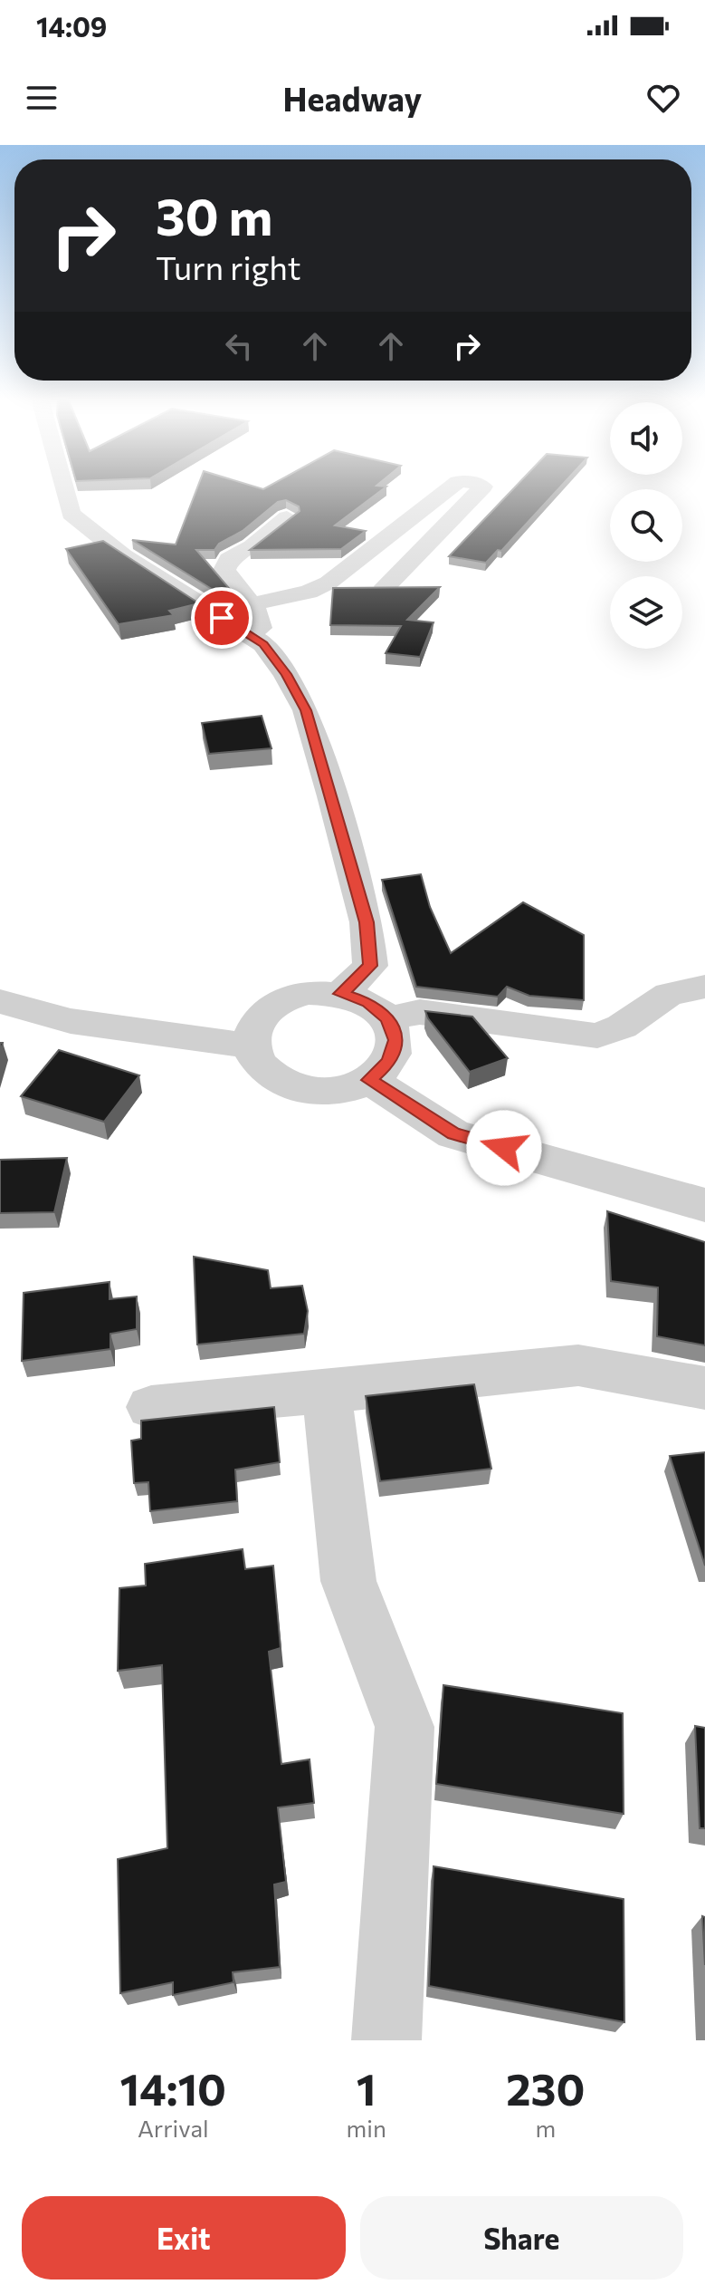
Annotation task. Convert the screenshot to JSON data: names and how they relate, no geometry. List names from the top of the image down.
{
  "page": {
    "status": "14:09",
    "header": "Headway",
    "turn": ["30 m", "Turn right"],
    "eta": [
      "14:10",
      "Arrival",
      "1",
      "min",
      "230",
      "m"
    ],
    "buttons": ["Exit", "Share"]
  }
}
